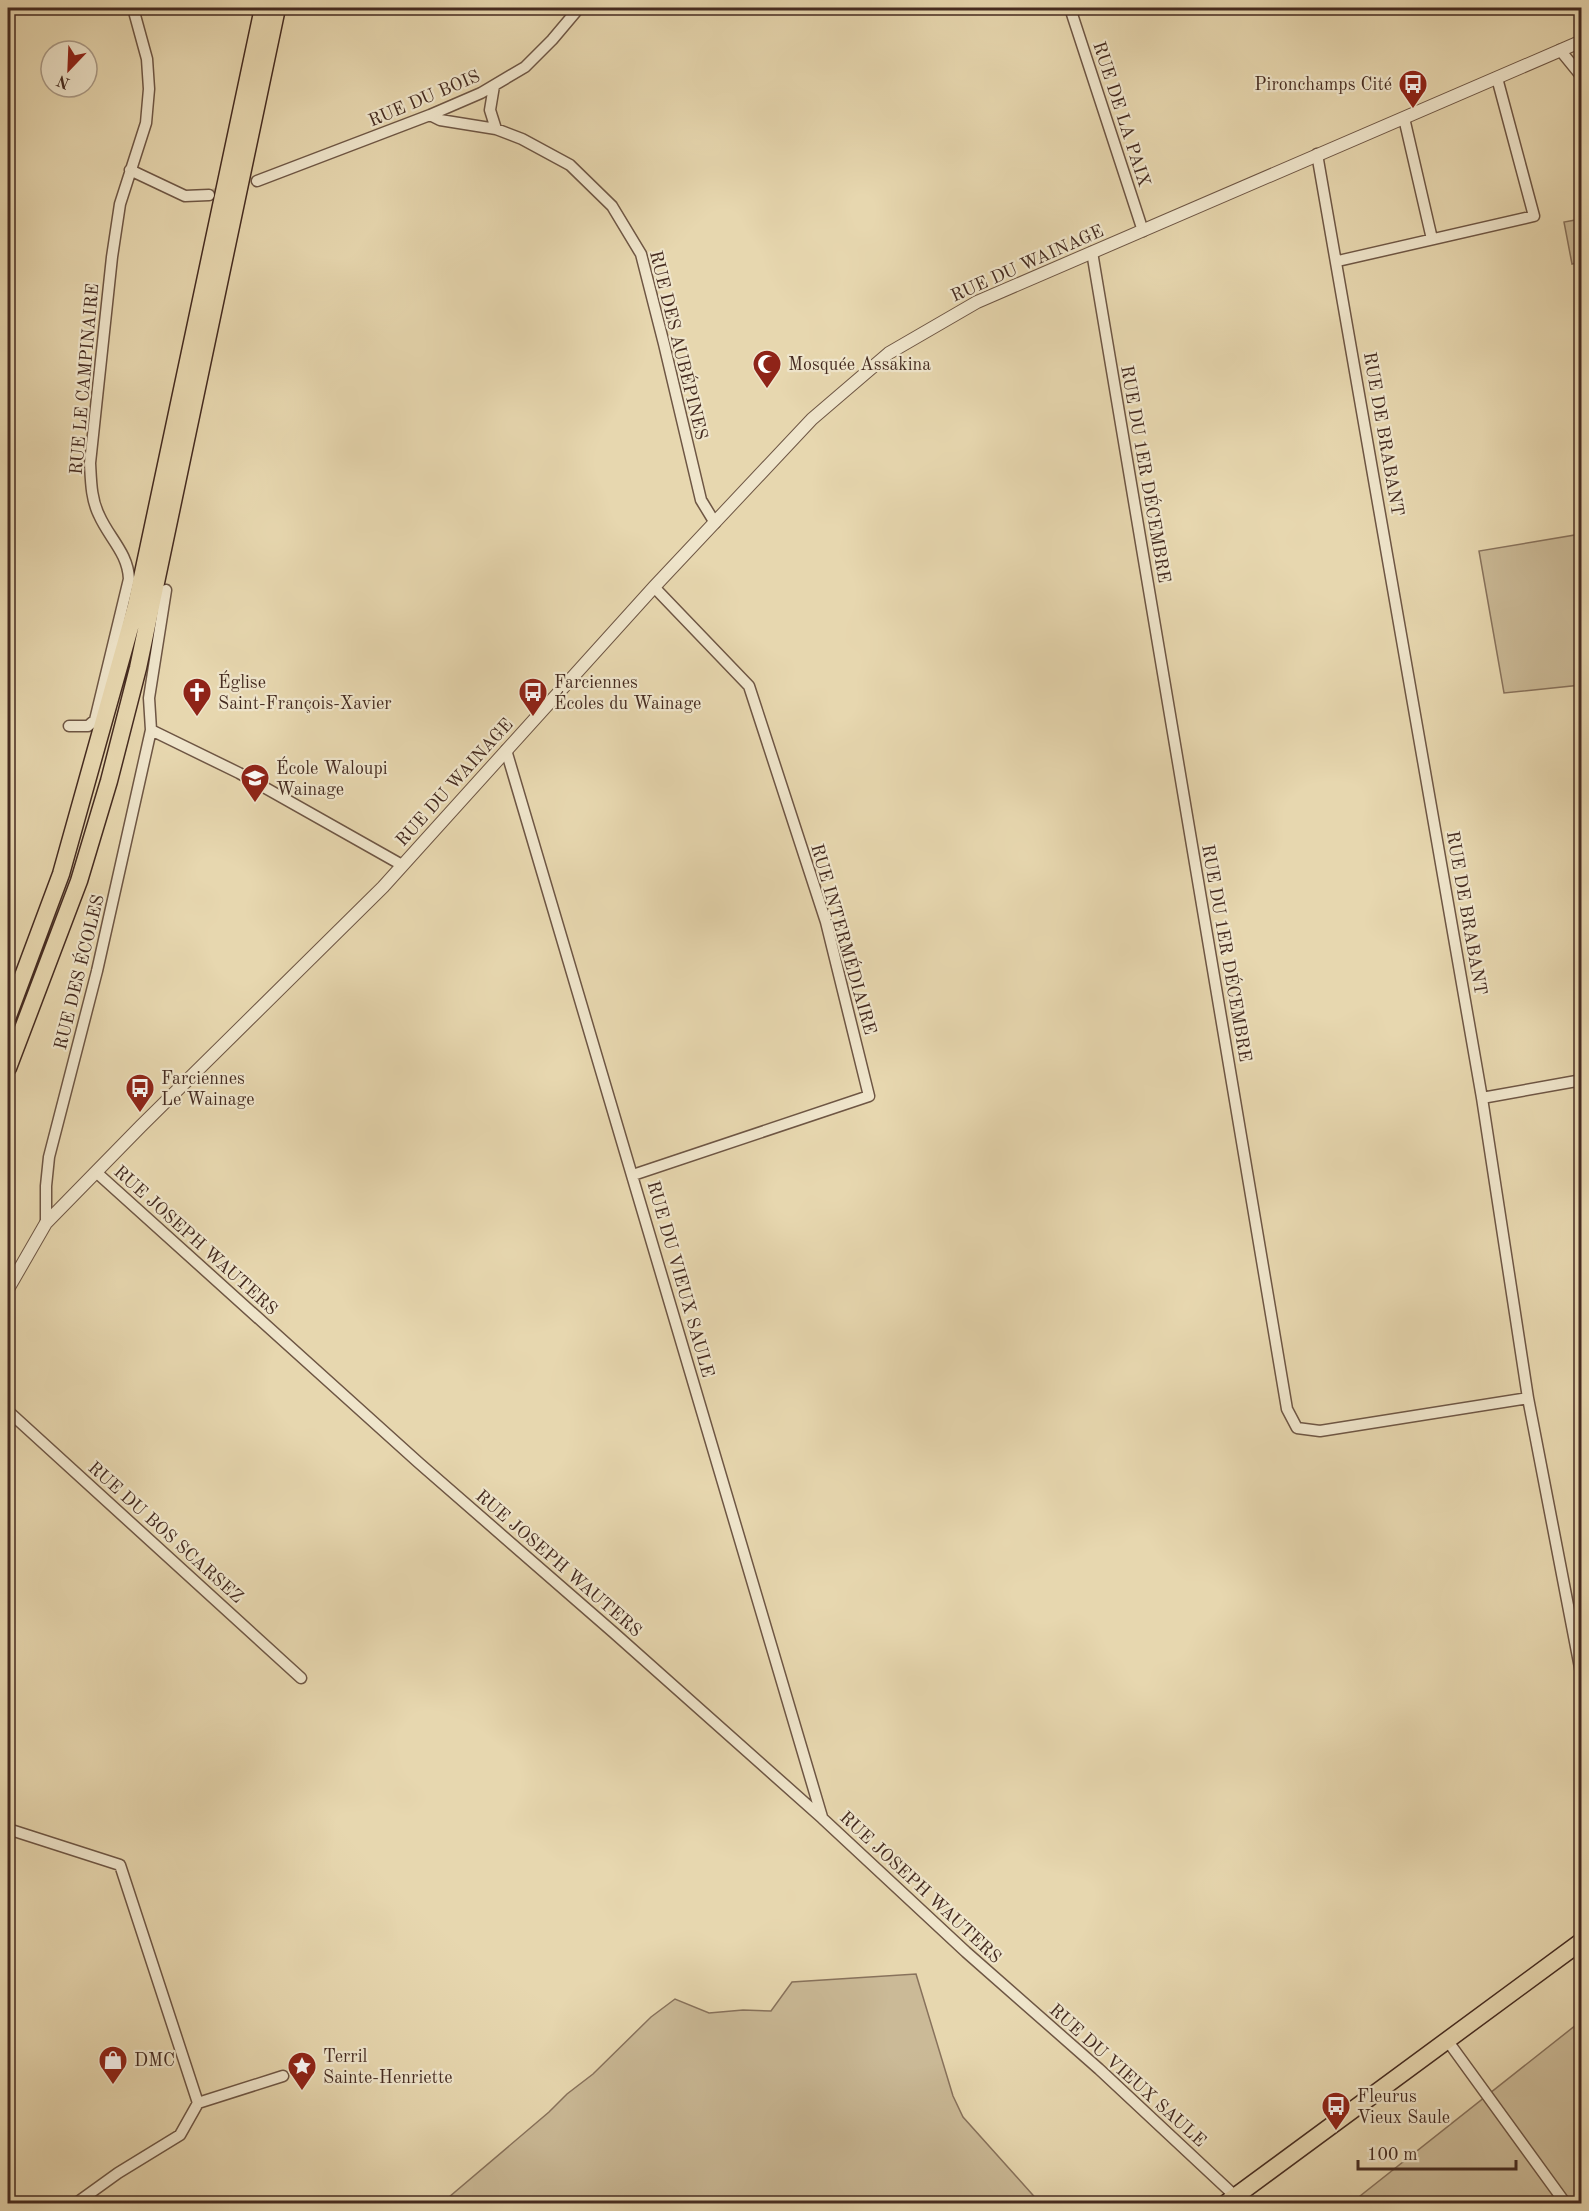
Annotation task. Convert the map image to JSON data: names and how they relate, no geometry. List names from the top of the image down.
{
  "streets": {
    "street": [
      "RUE DU BOIS",
      "RUE DE LA PAIX",
      "RUE DU WAINAGE",
      "RUE DES AUBÉPINES",
      "RUE LE CAMPINAIRE",
      "RUE DE BRABANT",
      "RUE DU 1ER DÉCEMBRE",
      "RUE INTERMÉDIAIRE",
      "RUE DES ÉCOLES",
      "RUE JOSEPH WAUTERS",
      "RUE DU VIEUX SAULE",
      "RUE DU BOS SCARSEZ"
    ]
  },
  "crossings": [
    ["RUE DU BOIS", "RUE DES AUBÉPINES"],
    ["RUE DE LA PAIX", "RUE DU WAINAGE"],
    ["RUE DU WAINAGE", "RUE DES AUBÉPINES"],
    ["RUE DU WAINAGE", "RUE DE BRABANT"],
    ["RUE DU WAINAGE", "RUE DU 1ER DÉCEMBRE"],
    ["RUE DU WAINAGE", "RUE INTERMÉDIAIRE"],
    ["RUE DU WAINAGE", "RUE DES ÉCOLES"],
    ["RUE DU WAINAGE", "RUE JOSEPH WAUTERS"],
    ["RUE DU WAINAGE", "RUE DU VIEUX SAULE"],
    ["RUE DE BRABANT", "RUE DU 1ER DÉCEMBRE"],
    ["RUE INTERMÉDIAIRE", "RUE DU VIEUX SAULE"],
    ["RUE JOSEPH WAUTERS", "RUE DU VIEUX SAULE"]
  ],
  "places": {
    "bus stop": [
      "Pironchamps Cité",
      "Farciennes Écoles du Wainage",
      "Farciennes Le Wainage",
      "Fleurus Vieux Saule"
    ],
    "mosque": ["Mosquée Assakina"],
    "church": ["Église Saint-François-Xavier"],
    "school or university": ["École Waloupi Wainage"],
    "shop": ["DMC"],
    "place": ["Terril Sainte-Henriette"]
  },
  "scale_bar": "100 m",
  "north": "bottom left"
}
